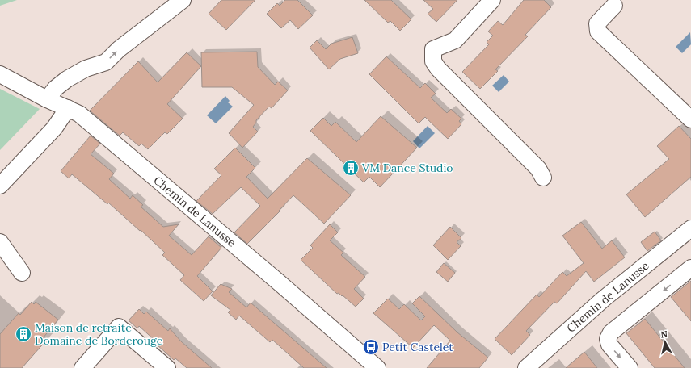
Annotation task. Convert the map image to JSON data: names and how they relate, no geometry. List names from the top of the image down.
{
  "streets": {
    "street": ["Chemin de Lanusse"]
  },
  "places": {
    "building": ["VM Dance Studio", "Maison de retraite Domaine de Borderouge"],
    "bus stop": ["Petit Castelet"]
  },
  "north": "top"
}
